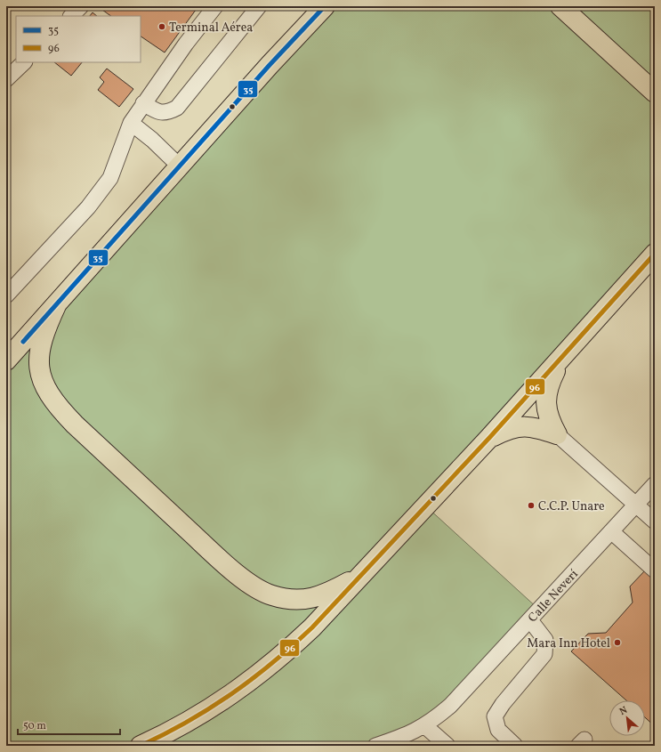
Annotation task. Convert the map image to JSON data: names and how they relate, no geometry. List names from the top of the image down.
{
  "streets": {
    "street": ["Calle Neverí"]
  },
  "places": ["Terminal Aérea", "C.C.P. Unare", "Mara Inn Hotel"],
  "lines": ["transit line 35", "transit line 96"],
  "legend": ["35", "96"],
  "scale_bar": "50 m",
  "north": "top left"
}
